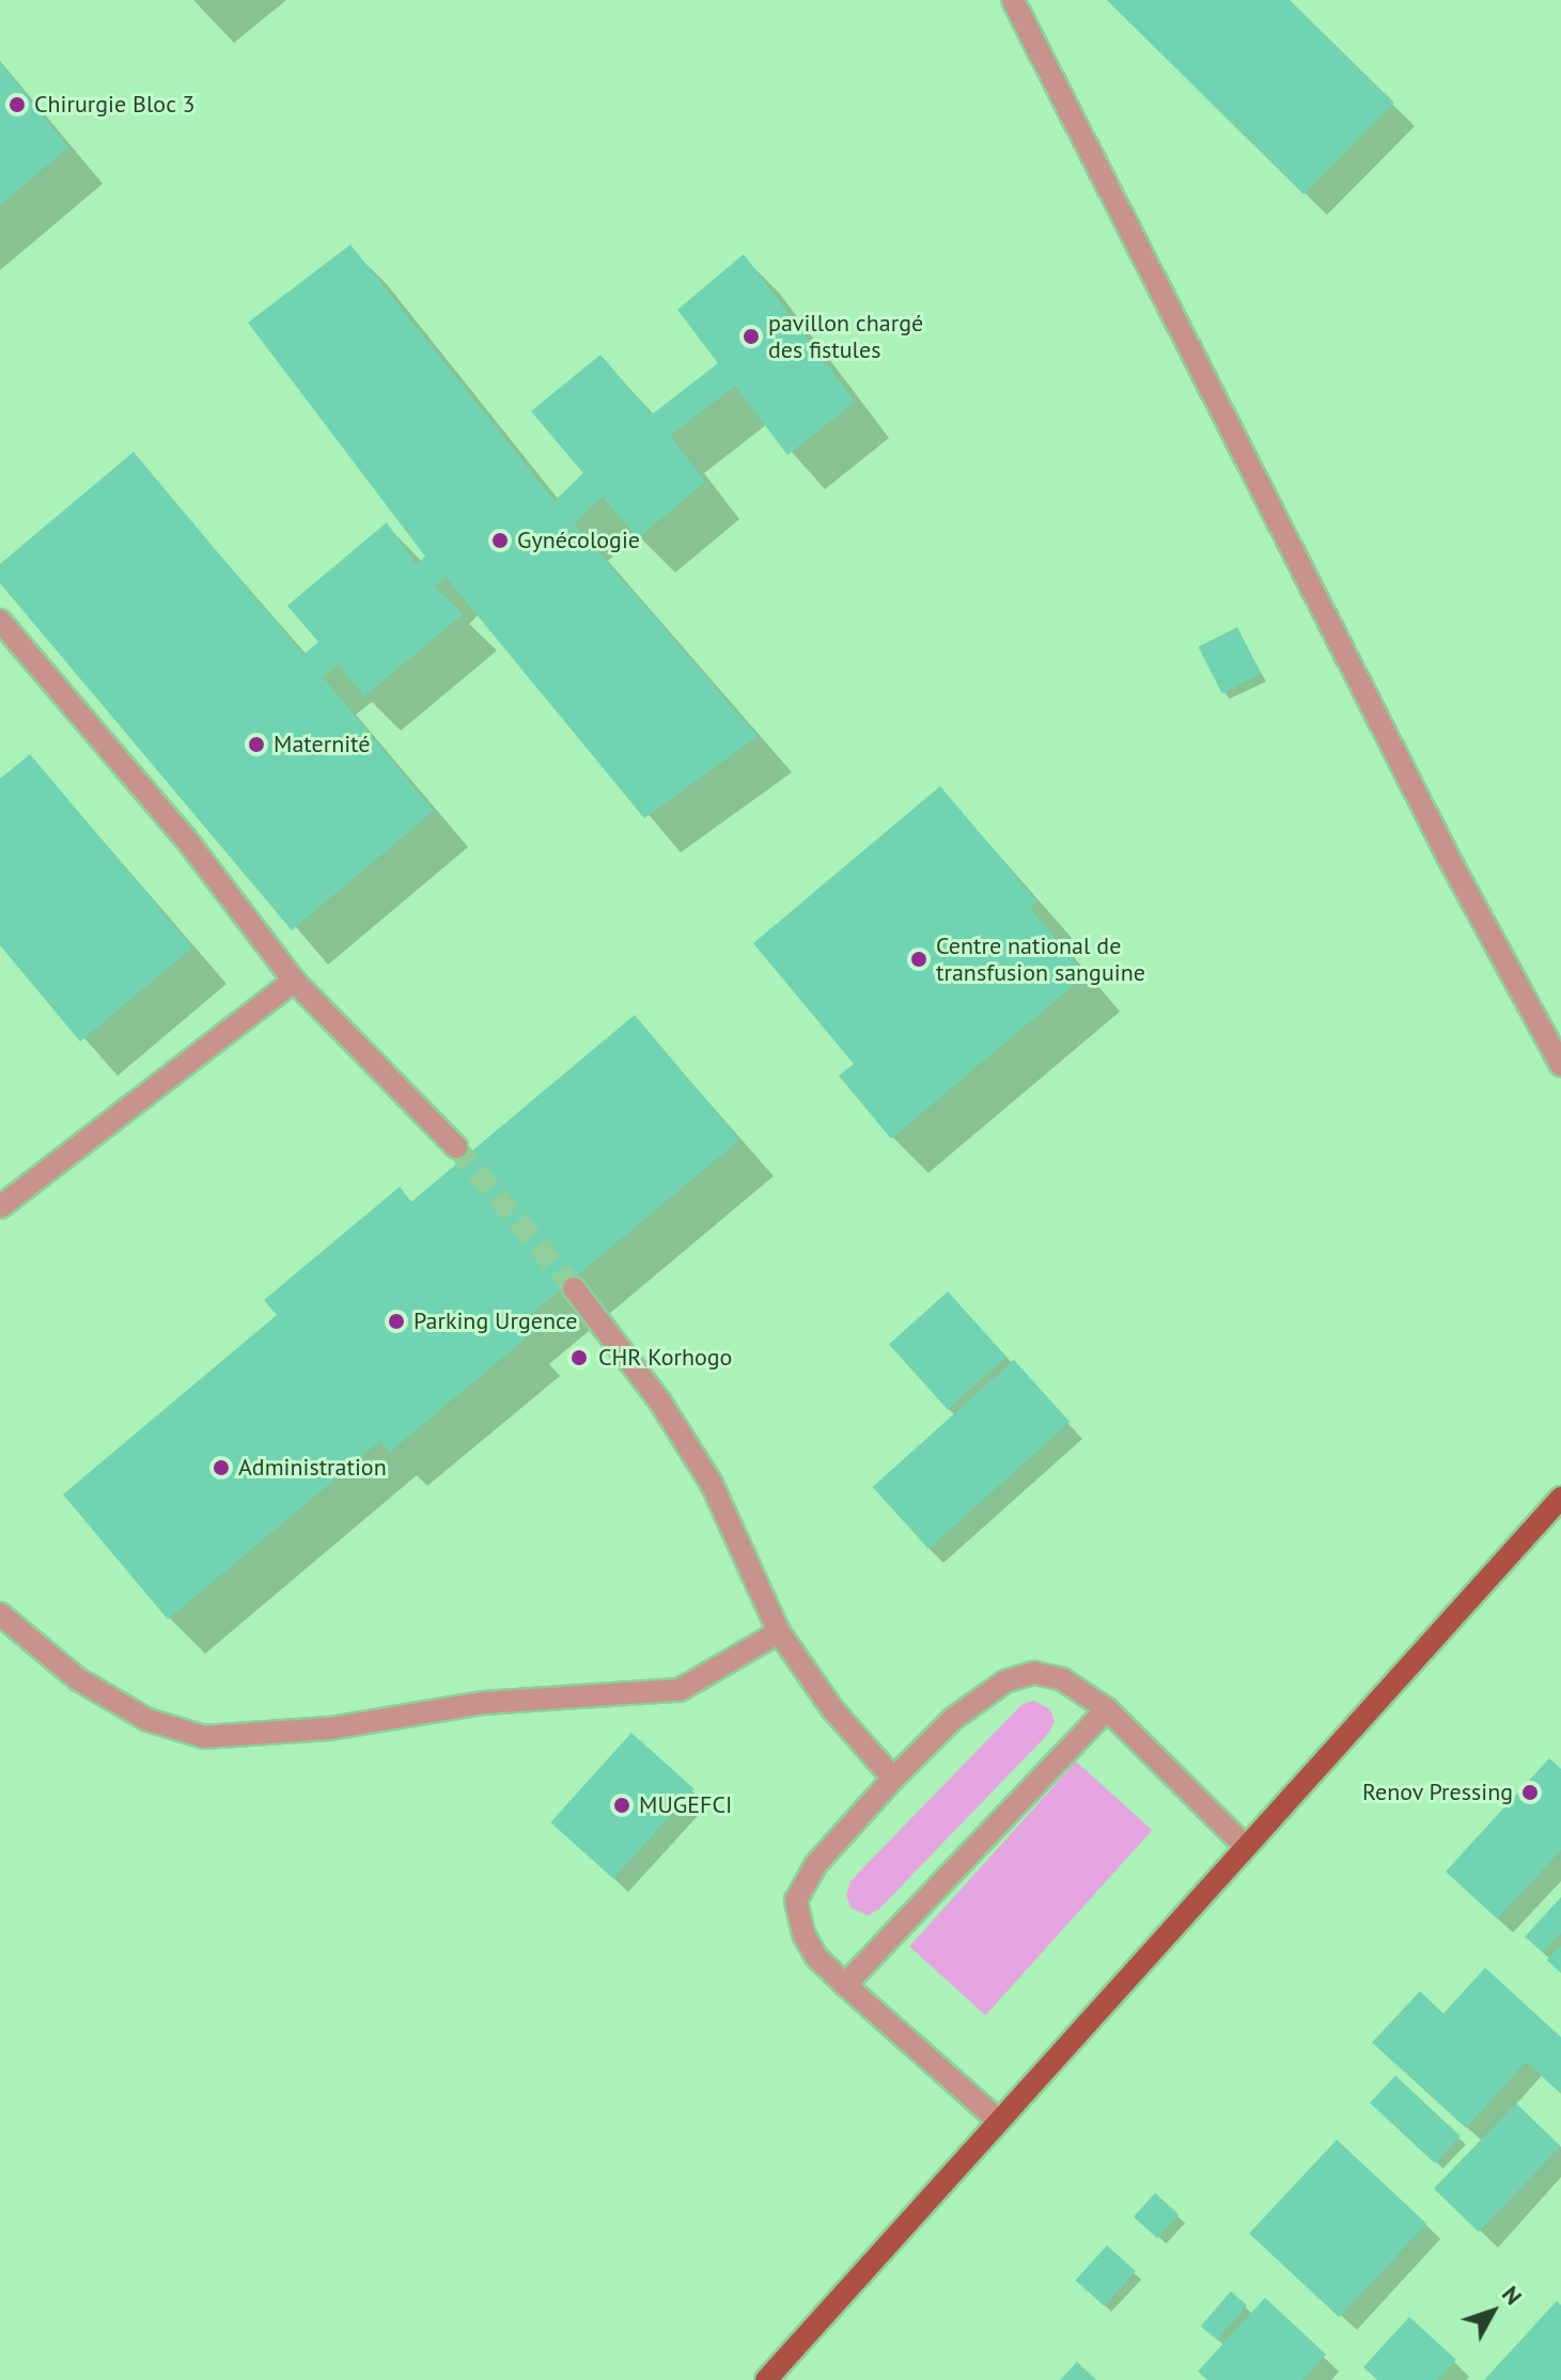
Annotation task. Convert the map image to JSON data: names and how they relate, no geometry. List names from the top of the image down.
{
  "places": [
    "Chirurgie Bloc 3",
    "pavillon chargé des fistules",
    "Gynécologie",
    "Maternité",
    "Centre national de transfusion sanguine",
    "Parking Urgence",
    "CHR Korhogo",
    "Administration",
    "Renov Pressing",
    "MUGEFCI"
  ],
  "north": "top right"
}
